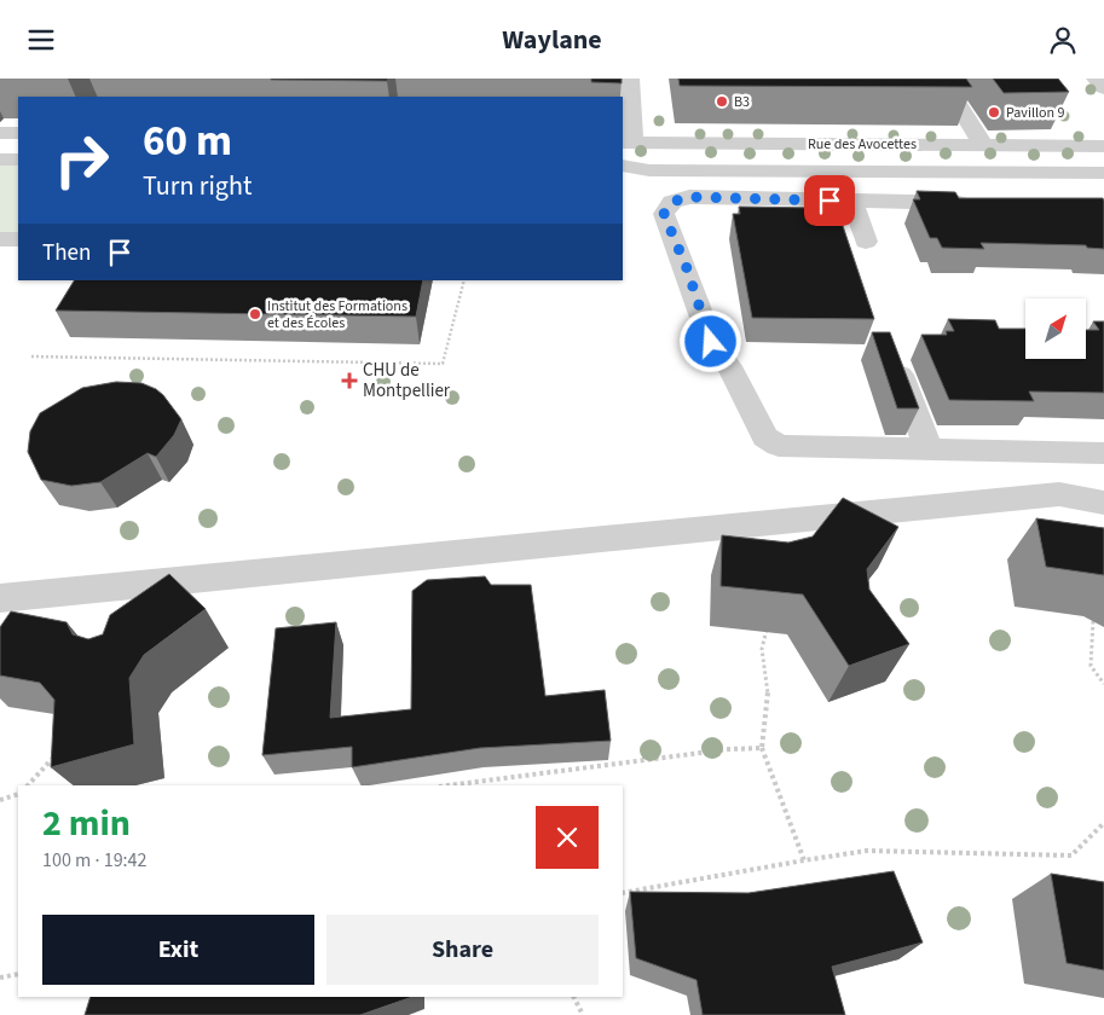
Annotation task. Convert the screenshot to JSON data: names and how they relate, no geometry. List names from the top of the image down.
{
  "streets": {
    "lane": ["Rue des Avocettes"]
  },
  "places": {
    "other": ["B3", "Pavillon 9", "Institut des Formations et des Écoles"],
    "health": ["CHU de Montpellier"]
  },
  "north": "top right",
  "page": {
    "header": "Waylane",
    "turn": ["60 m", "Turn right"],
    "then": "Then",
    "heading": ["2 min", "100 m · 19:42"],
    "buttons": ["Exit", "Share"]
  }
}
